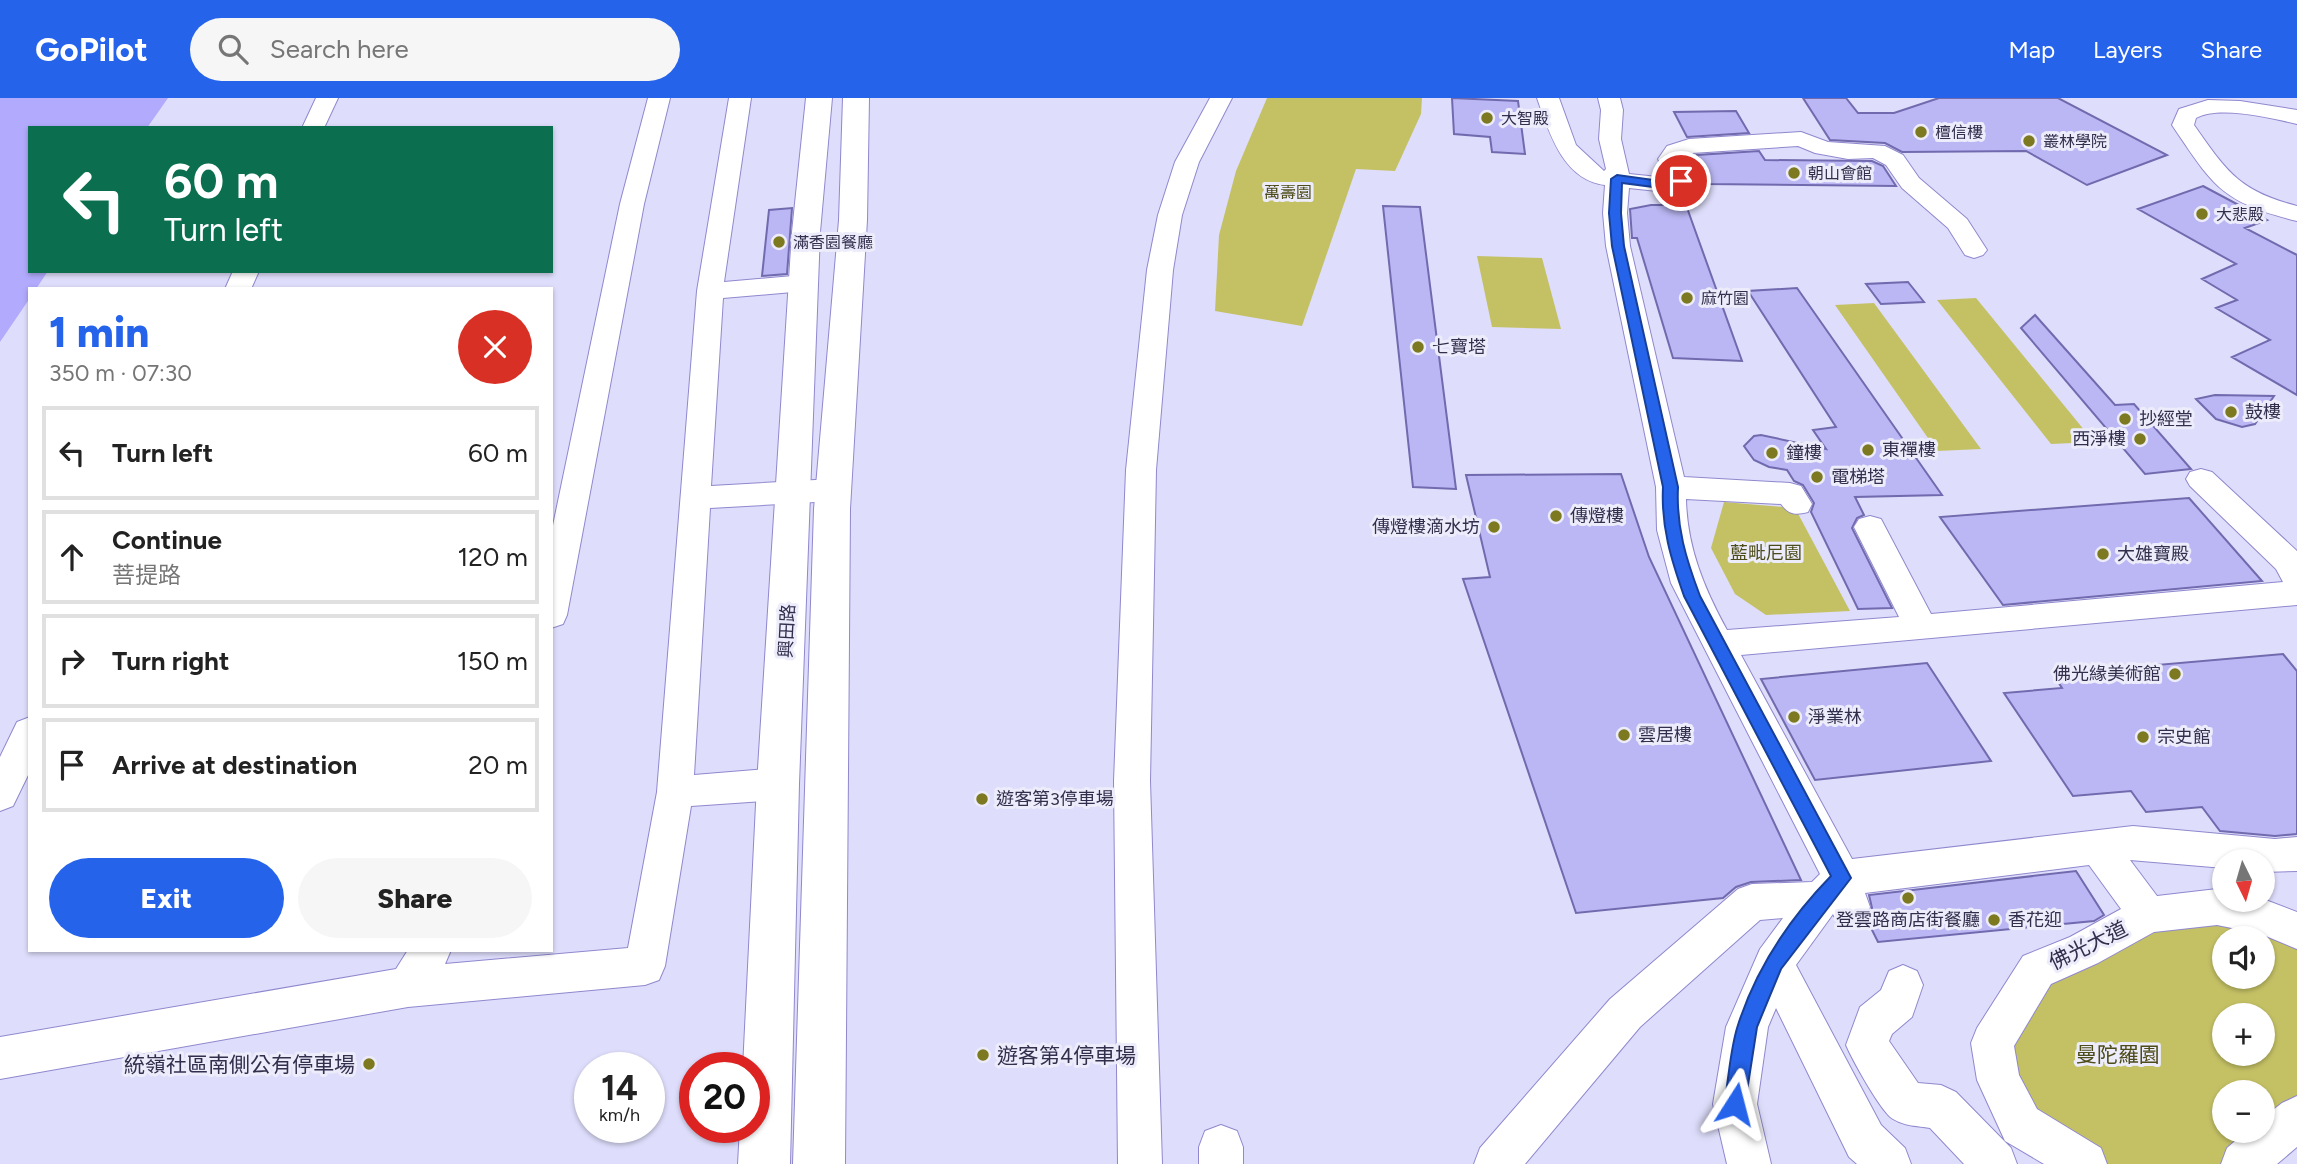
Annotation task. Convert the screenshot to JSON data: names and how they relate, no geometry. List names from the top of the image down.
{
  "streets": {
    "main road": ["興田路"],
    "street": ["佛光大道"]
  },
  "parks": ["萬壽園", "藍毗尼園", "曼陀羅園"],
  "places": [
    "大智殿",
    "檀信樓",
    "叢林學院",
    "朝山會館",
    "大悲殿",
    "滿香園餐廳",
    "麻竹園",
    "七寶塔",
    "鼓樓",
    "抄經堂",
    "西淨樓",
    "東禪樓",
    "鐘樓",
    "電梯塔",
    "傳燈樓",
    "傳燈樓滴水坊",
    "大雄寶殿",
    "佛光緣美術館",
    "淨業林",
    "雲居樓",
    "宗史館",
    "遊客第3停車場",
    "登雲路商店街餐廳",
    "香花迎",
    "遊客第4停車場",
    "統嶺社區南側公有停車場"
  ],
  "north": "bottom",
  "page": {
    "header": "GoPilot",
    "search": "Search here",
    "nav": ["Map", "Layers", "Share"],
    "turn": ["60 m", "Turn left"],
    "heading": ["1 min", "350 m · 07:30"],
    "list": [
      {
        "name": "Turn left",
        "value": "60 m"
      },
      {
        "name": "Continue",
        "note": "菩提路",
        "value": "120 m"
      },
      {
        "name": "Turn right",
        "value": "150 m"
      },
      {
        "name": "Arrive at destination",
        "value": "20 m"
      }
    ],
    "buttons": ["Exit", "Share"],
    "map_buttons": ["+", "−"],
    "speed": "14 km/h",
    "limit": "20"
  }
}
